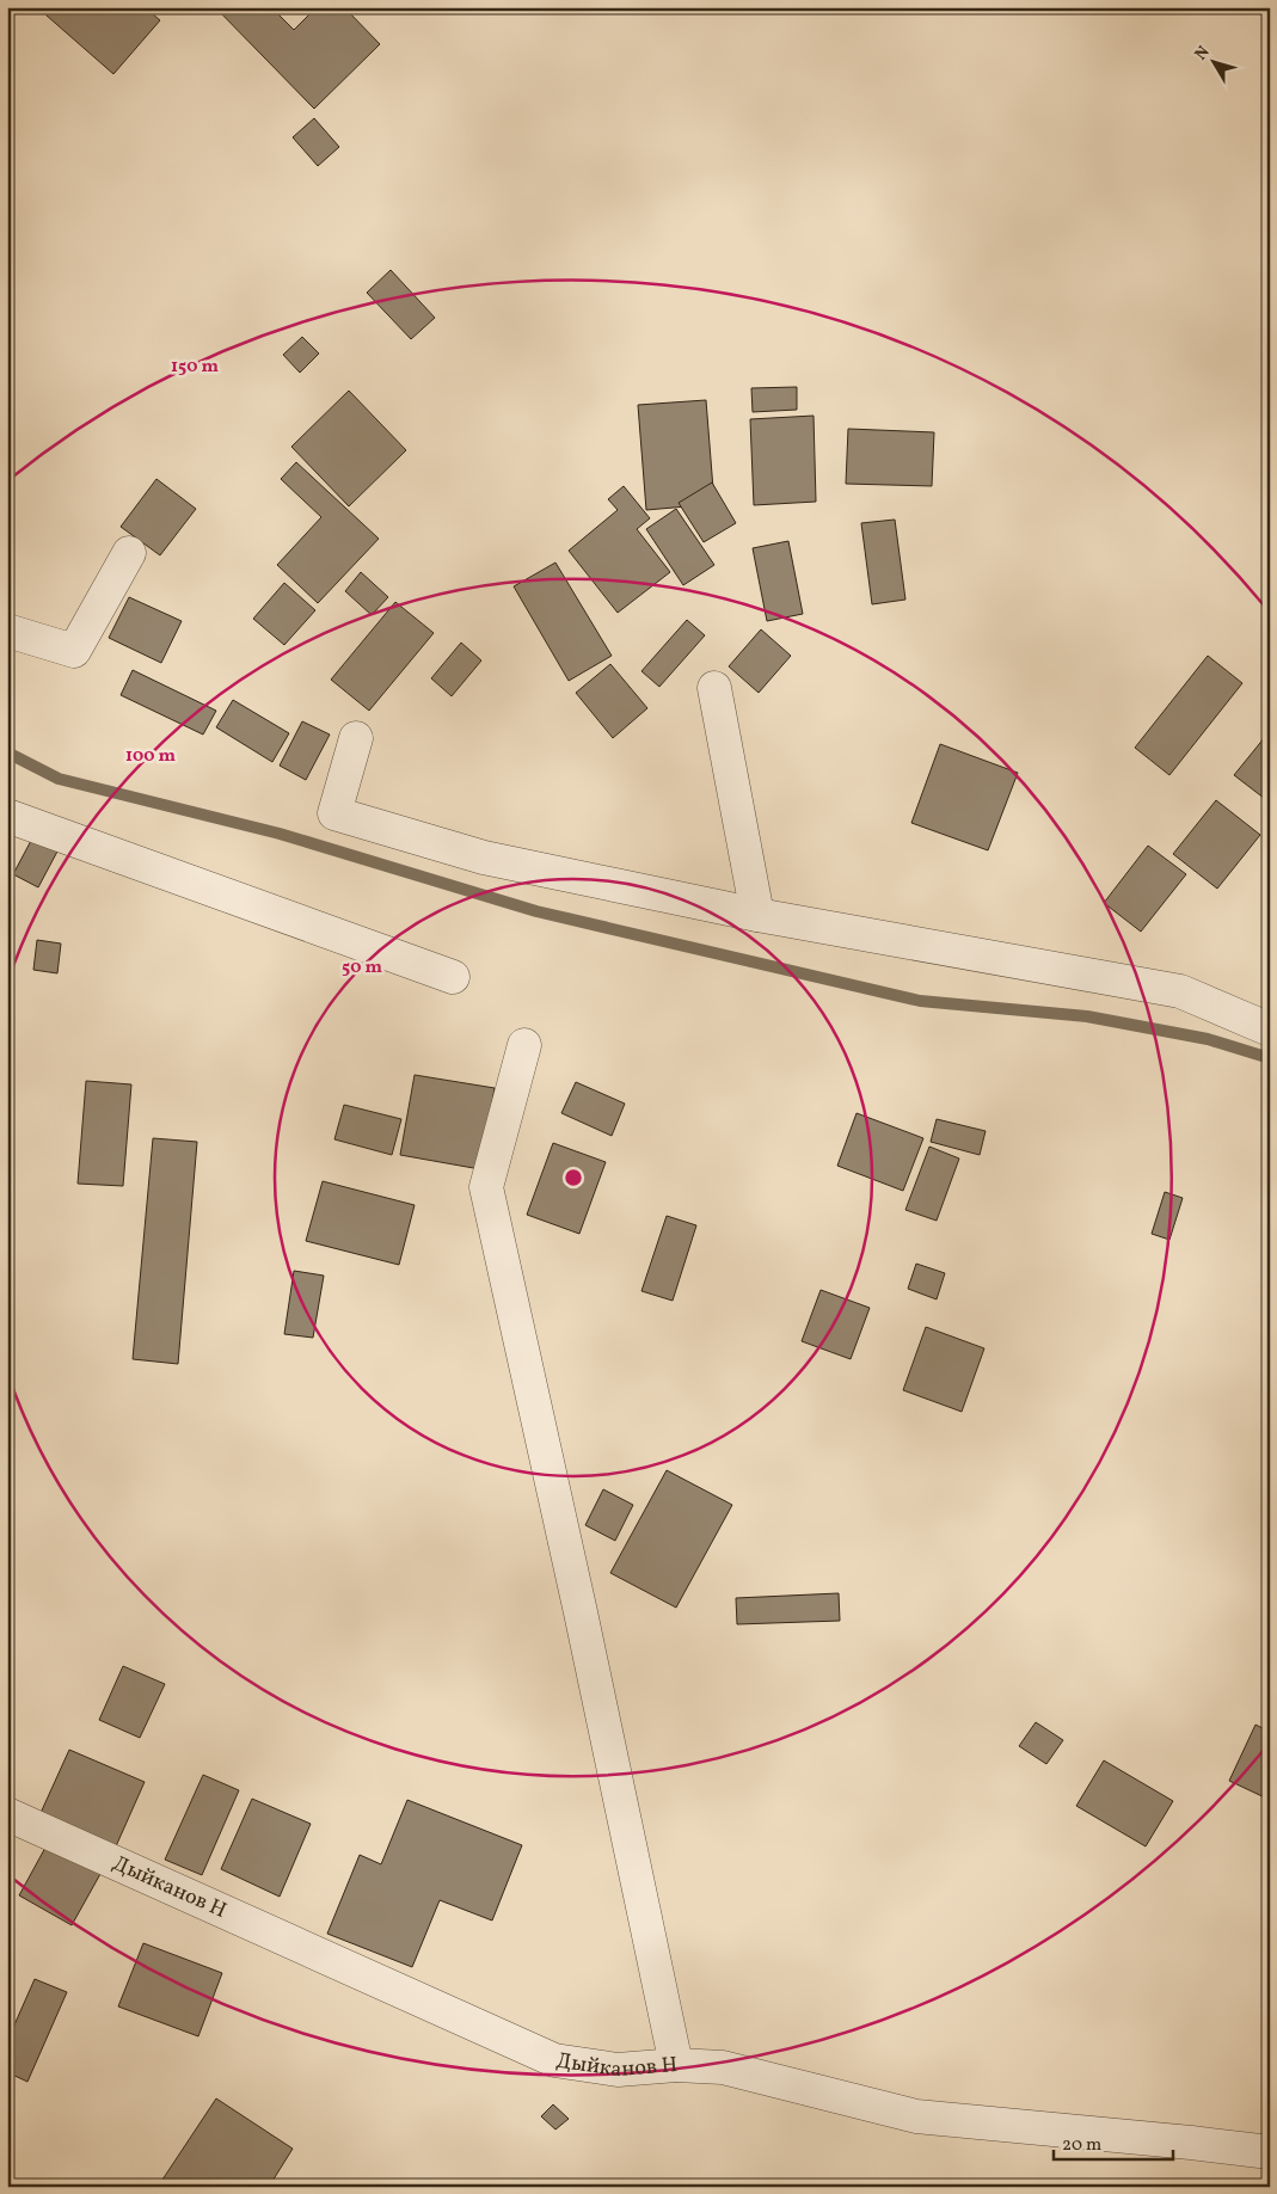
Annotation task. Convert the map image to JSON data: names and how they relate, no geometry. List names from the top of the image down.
{
  "streets": {
    "street": ["Дыйканов Н"]
  },
  "scale_bar": "20 m",
  "north": "top left",
  "rings": ["150 m", "100 m", "50 m"]
}
